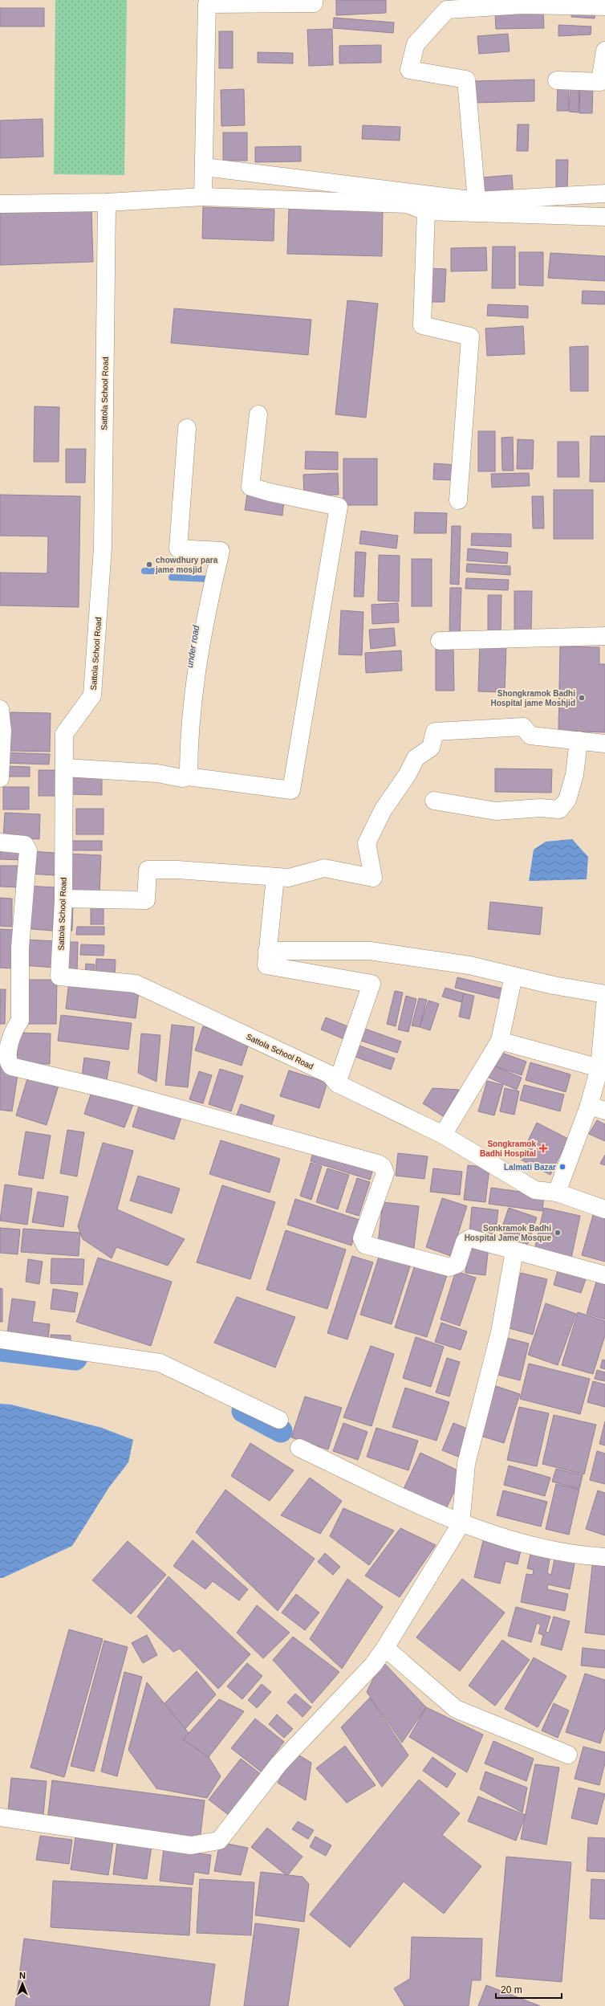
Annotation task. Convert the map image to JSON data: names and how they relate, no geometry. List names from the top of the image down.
{
  "streets": {
    "street": ["Sattola School Road"]
  },
  "water": ["under road"],
  "places": {
    "other": [
      "chowdhury para jame mosjid",
      "Shongkramok Badhi Hospital jame Moshjid",
      "Lalmati Bazar",
      "Sonkramok Badhi Hospital Jame Mosque"
    ],
    "health": ["Songkramok Badhi Hospital"]
  },
  "scale_bar": "20 m",
  "north": "top"
}
